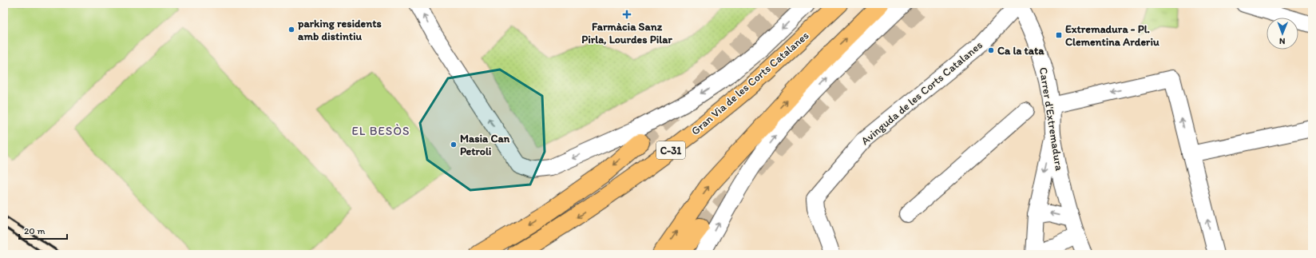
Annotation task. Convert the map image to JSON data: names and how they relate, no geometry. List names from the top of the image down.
{
  "streets": {
    "highway": ["Gran Via de les Corts Catalanes", "C-31"],
    "street": ["Avinguda de les Corts Catalanes", "Carrer d'Extremadura"]
  },
  "crossings": [
    ["Avinguda de les Corts Catalanes", "Carrer d'Extremadura"]
  ],
  "districts": ["EL BESÒS"],
  "places": {
    "health": ["Farmàcia Sanz Pirla, Lourdes Pilar"],
    "other": ["parking residents amb distintiu", "Ca la tata", "Masia Can Petroli"],
    "transit": ["Extremadura - Pl. Clementina Arderiu"]
  },
  "scale_bar": "20 m",
  "north": "bottom"
}
